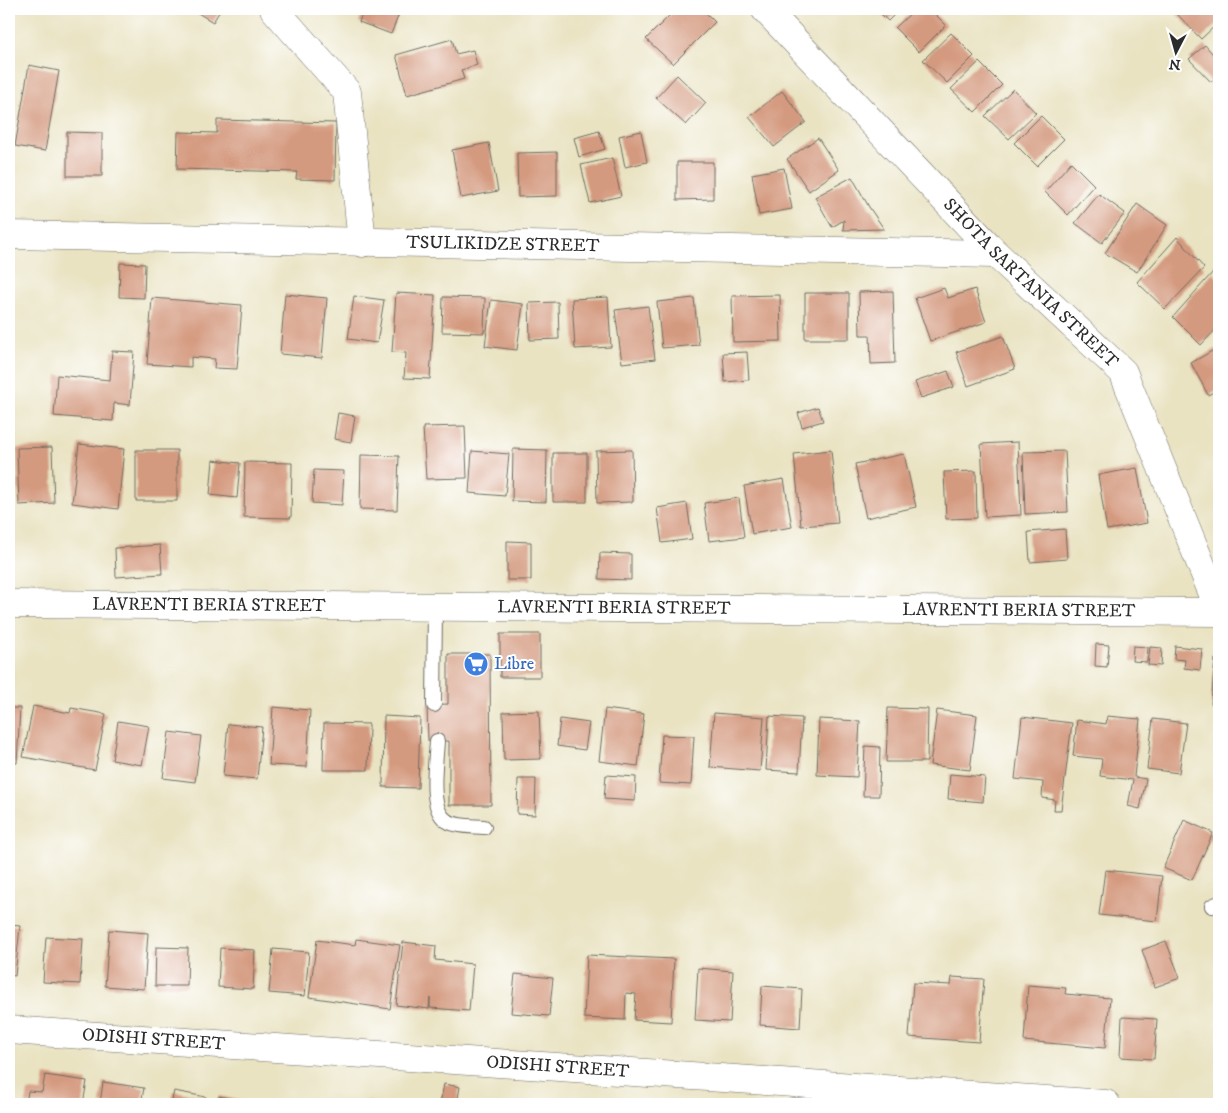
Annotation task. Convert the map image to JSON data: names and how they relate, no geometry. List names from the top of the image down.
{
  "streets": {
    "street": [
      "TSULIKIDZE STREET",
      "SHOTA SARTANIA STREET",
      "LAVRENTI BERIA STREET",
      "ODISHI STREET"
    ]
  },
  "crossings": [
    ["TSULIKIDZE STREET", "SHOTA SARTANIA STREET"],
    ["SHOTA SARTANIA STREET", "LAVRENTI BERIA STREET"]
  ],
  "places": {
    "supermarket": ["Libre"]
  },
  "north": "bottom"
}
